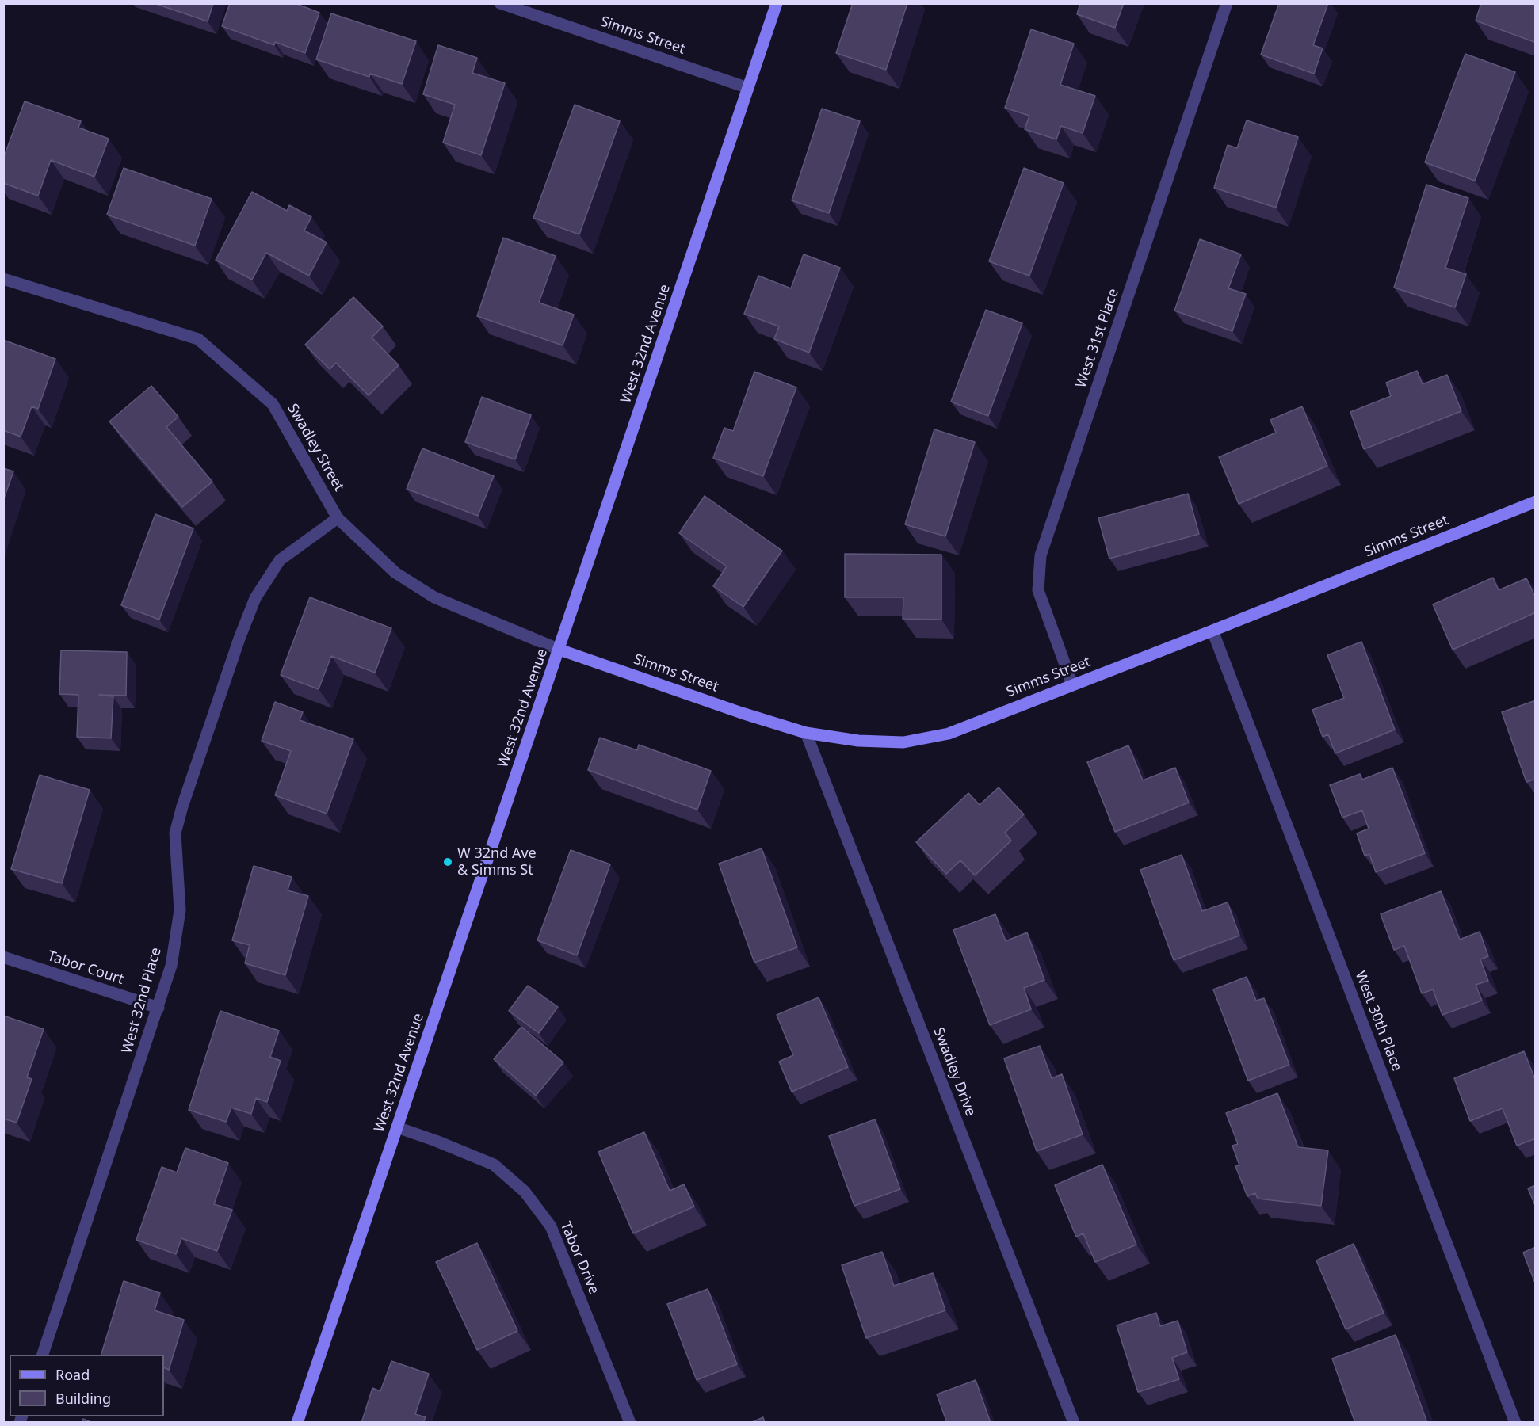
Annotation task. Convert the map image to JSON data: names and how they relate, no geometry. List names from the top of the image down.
{
  "streets": {
    "street": [
      "Simms Street",
      "West 31st Place",
      "West 32nd Avenue",
      "Swadley Street",
      "Tabor Court",
      "West 32nd Place",
      "West 30th Place",
      "Swadley Drive",
      "Tabor Drive"
    ]
  },
  "crossings": [
    ["Simms Street", "West 31st Place"],
    ["Simms Street", "West 32nd Avenue"],
    ["Simms Street", "Swadley Street"],
    ["Simms Street", "West 30th Place"],
    ["Simms Street", "Swadley Drive"],
    ["West 32nd Avenue", "Swadley Street"],
    ["West 32nd Avenue", "Tabor Drive"],
    ["Swadley Street", "West 32nd Place"],
    ["Tabor Court", "West 32nd Place"]
  ],
  "places": ["W 32nd Ave & Simms St"],
  "legend": ["Road", "Building"]
}
